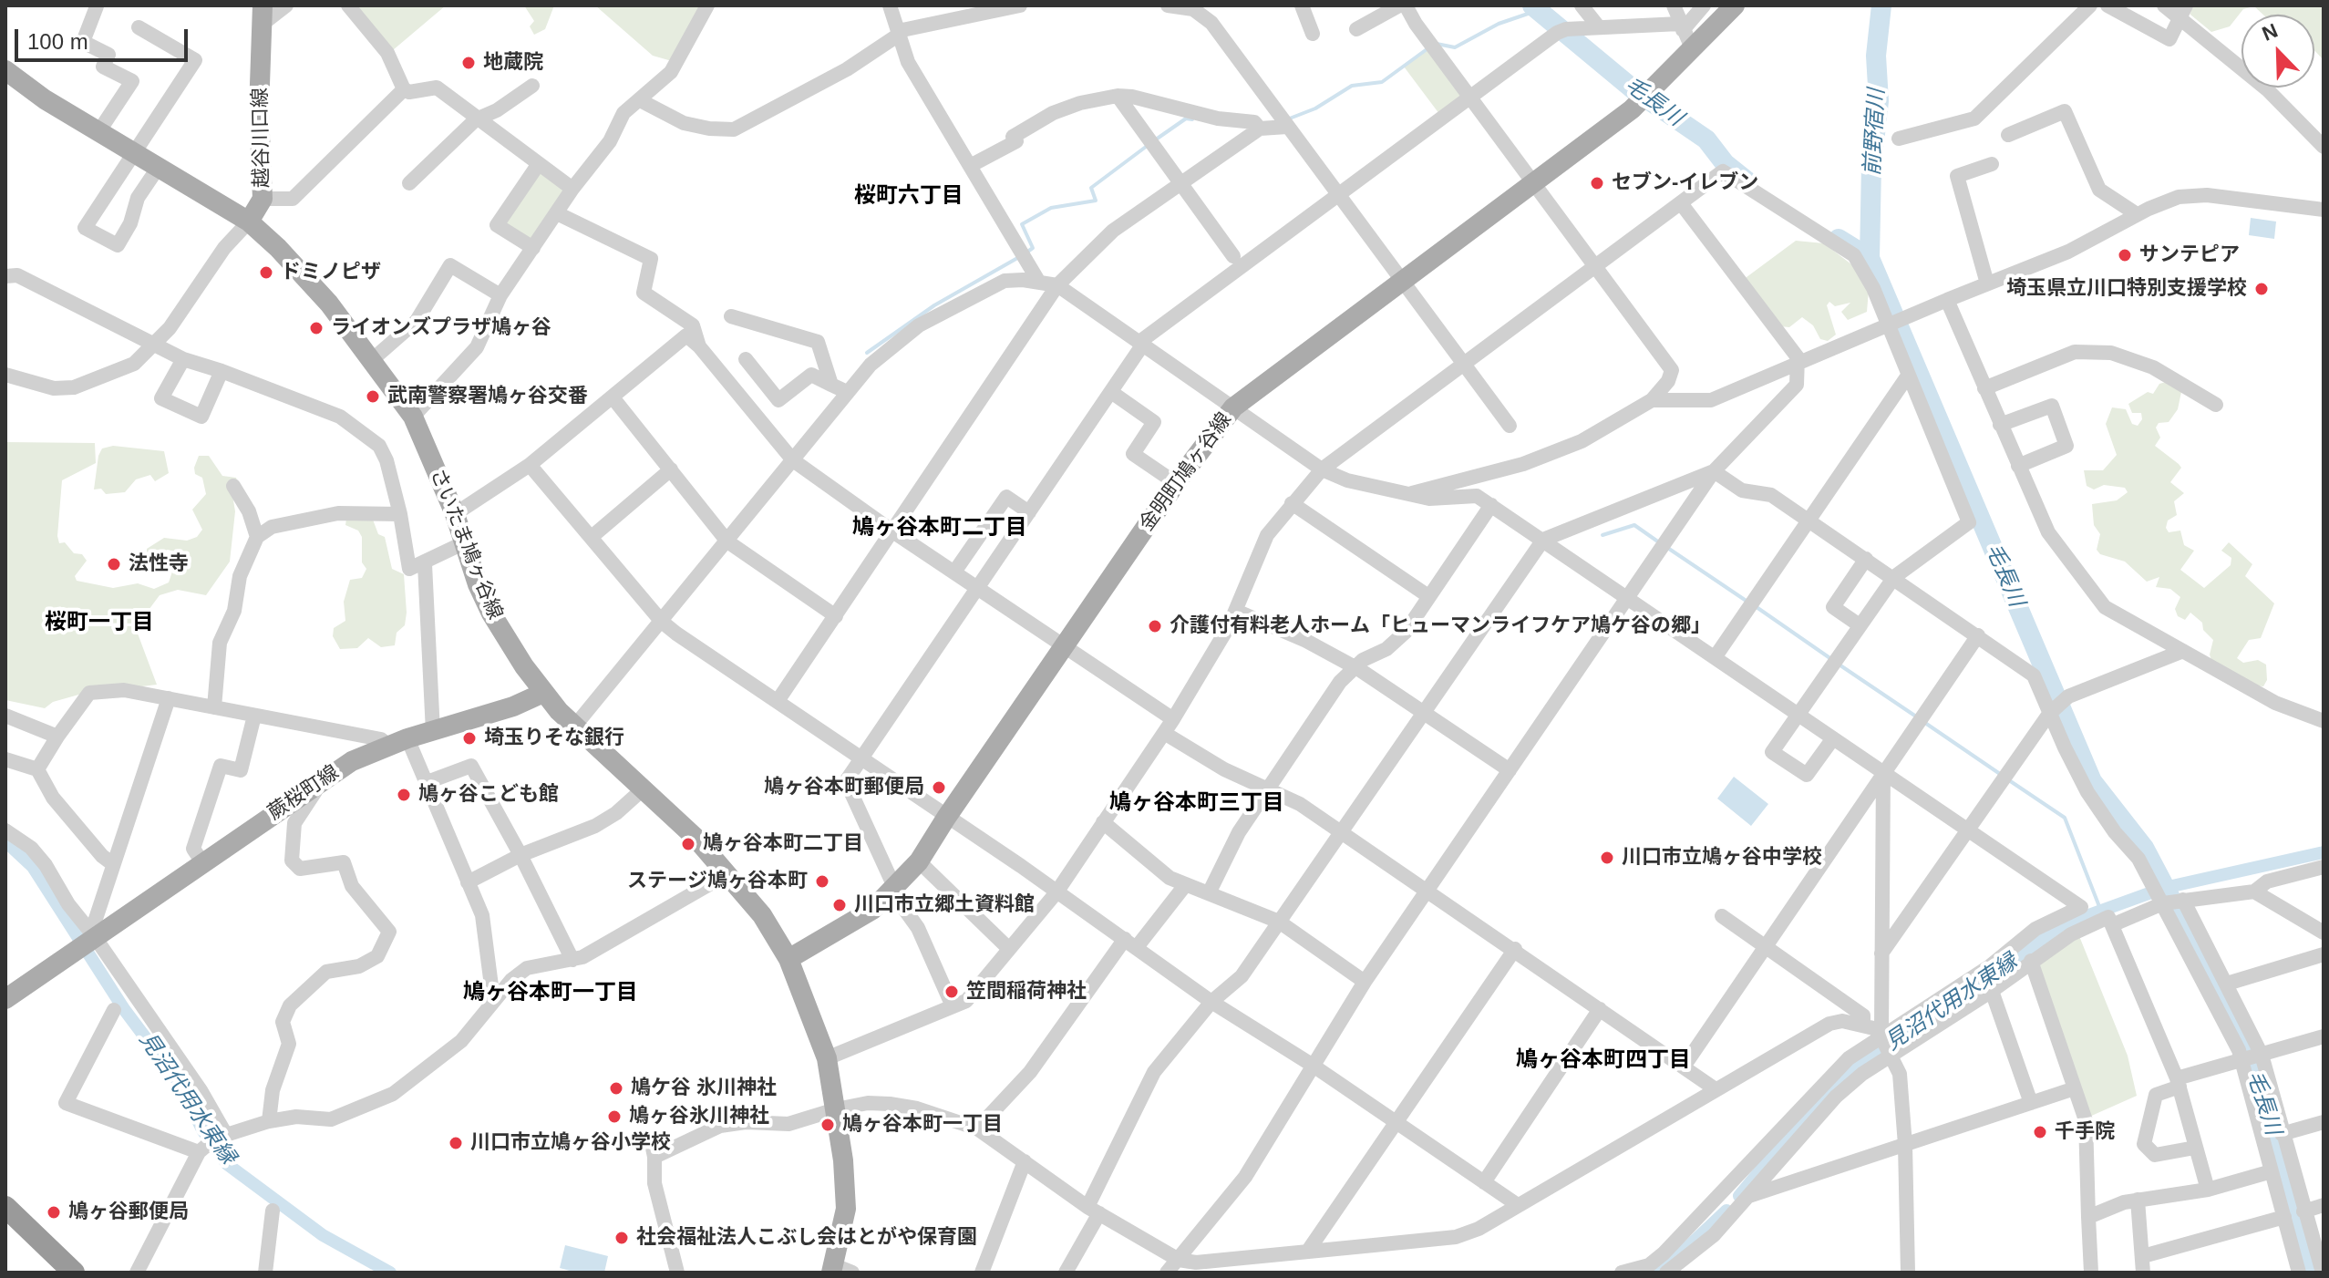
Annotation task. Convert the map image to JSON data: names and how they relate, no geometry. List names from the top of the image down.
{
  "streets": {
    "main road": [
      "越谷川口線",
      "金明町鳩ヶ谷線",
      "さいたま鳩ヶ谷線",
      "蕨桜町線"
    ]
  },
  "crossings": [
    ["越谷川口線", "さいたま鳩ヶ谷線"],
    ["金明町鳩ヶ谷線", "さいたま鳩ヶ谷線"],
    ["さいたま鳩ヶ谷線", "蕨桜町線"]
  ],
  "districts": [
    "桜町六丁目",
    "鳩ヶ谷本町二丁目",
    "桜町一丁目",
    "鳩ヶ谷本町三丁目",
    "鳩ヶ谷本町一丁目",
    "鳩ヶ谷本町四丁目"
  ],
  "water": ["毛長川", "前野宿川", "見沼代用水東縁"],
  "places": [
    "地蔵院",
    "セブン-イレブン",
    "サンテピア",
    "ドミノピザ",
    "埼玉県立川口特別支援学校",
    "ライオンズプラザ鳩ヶ谷",
    "武南警察署鳩ヶ谷交番",
    "法性寺",
    "介護付有料老人ホーム「ヒューマンライフケア鳩ケ谷の郷」",
    "埼玉りそな銀行",
    "鳩ヶ谷本町郵便局",
    "鳩ヶ谷こども館",
    "鳩ヶ谷本町二丁目",
    "川口市立鳩ヶ谷中学校",
    "ステージ鳩ヶ谷本町",
    "川口市立郷土資料館",
    "笠間稲荷神社",
    "鳩ケ谷 氷川神社",
    "鳩ヶ谷氷川神社",
    "鳩ヶ谷本町一丁目",
    "千手院",
    "川口市立鳩ヶ谷小学校",
    "鳩ヶ谷郵便局",
    "社会福祉法人こぶし会はとがや保育園"
  ],
  "scale_bar": "100 m",
  "north": "top left"
}
